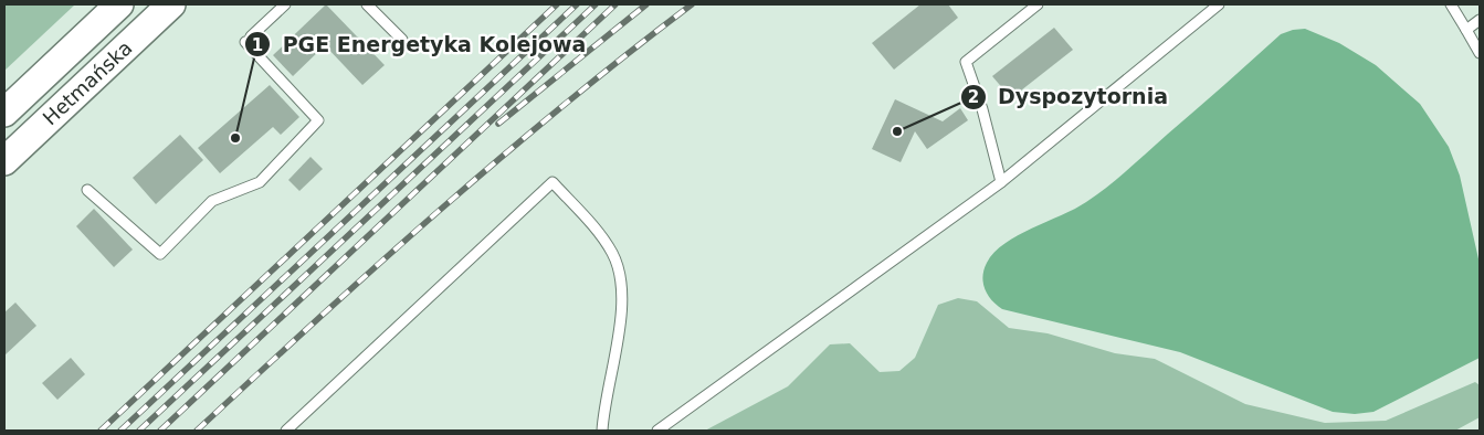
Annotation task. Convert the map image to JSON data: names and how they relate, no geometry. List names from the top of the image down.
{
  "streets": {
    "main road": ["Hetmańska"]
  },
  "places": ["Dyspozytornia", "PGE Energetyka Kolejowa"]
}
